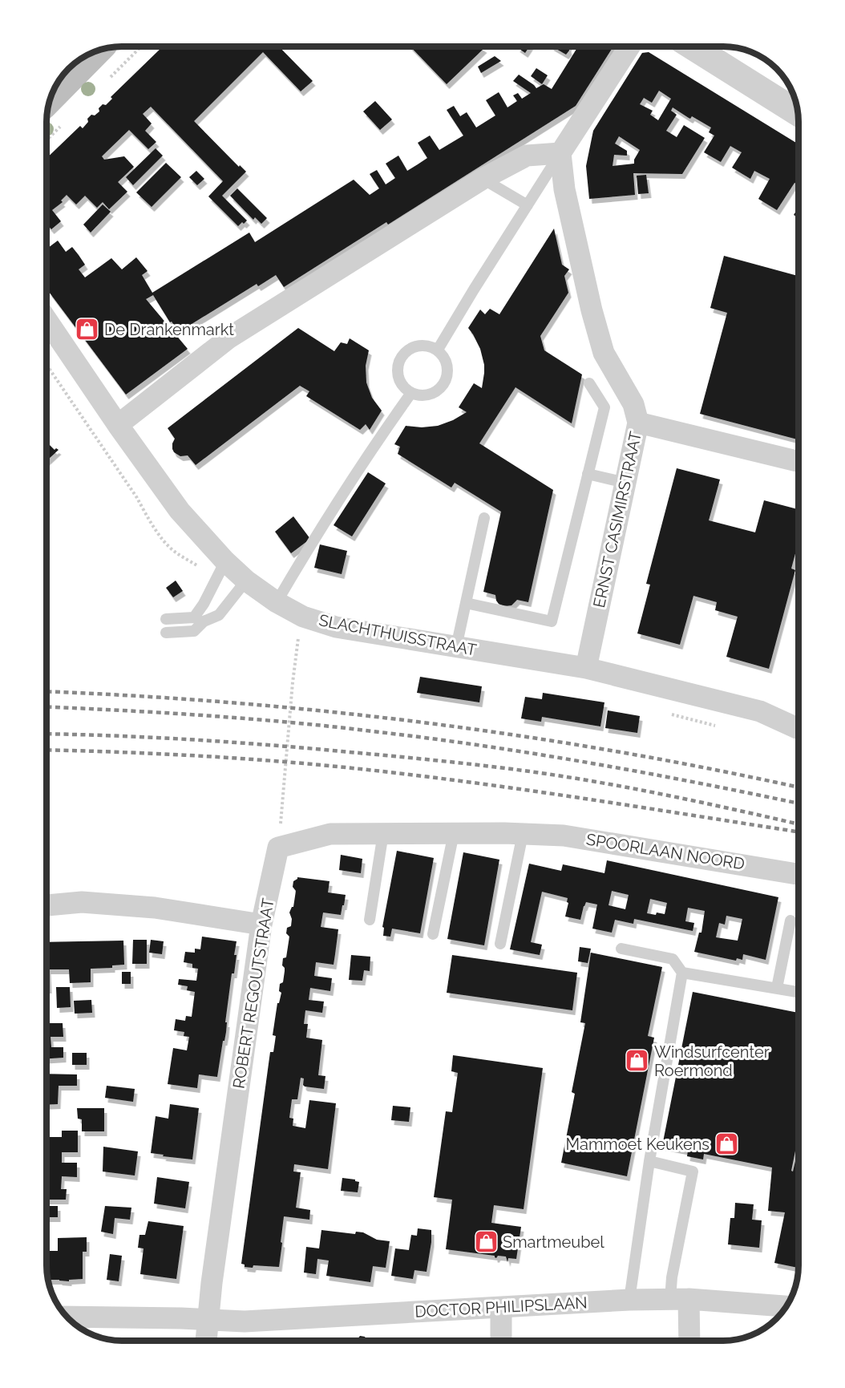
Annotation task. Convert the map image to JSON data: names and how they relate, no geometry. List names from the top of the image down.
{
  "streets": {
    "street": [
      "ERNST CASIMIRSTRAAT",
      "SLACHTHUISSTRAAT",
      "SPOORLAAN NOORD",
      "ROBERT REGOUTSTRAAT",
      "DOCTOR PHILIPSLAAN"
    ]
  },
  "crossings": [
    ["ERNST CASIMIRSTRAAT", "SLACHTHUISSTRAAT"],
    ["SPOORLAAN NOORD", "ROBERT REGOUTSTRAAT"],
    ["ROBERT REGOUTSTRAAT", "DOCTOR PHILIPSLAAN"]
  ],
  "places": {
    "shop": [
      "De Drankenmarkt",
      "Windsurfcenter Roermond",
      "Mammoet Keukens",
      "Smartmeubel"
    ]
  }
}
